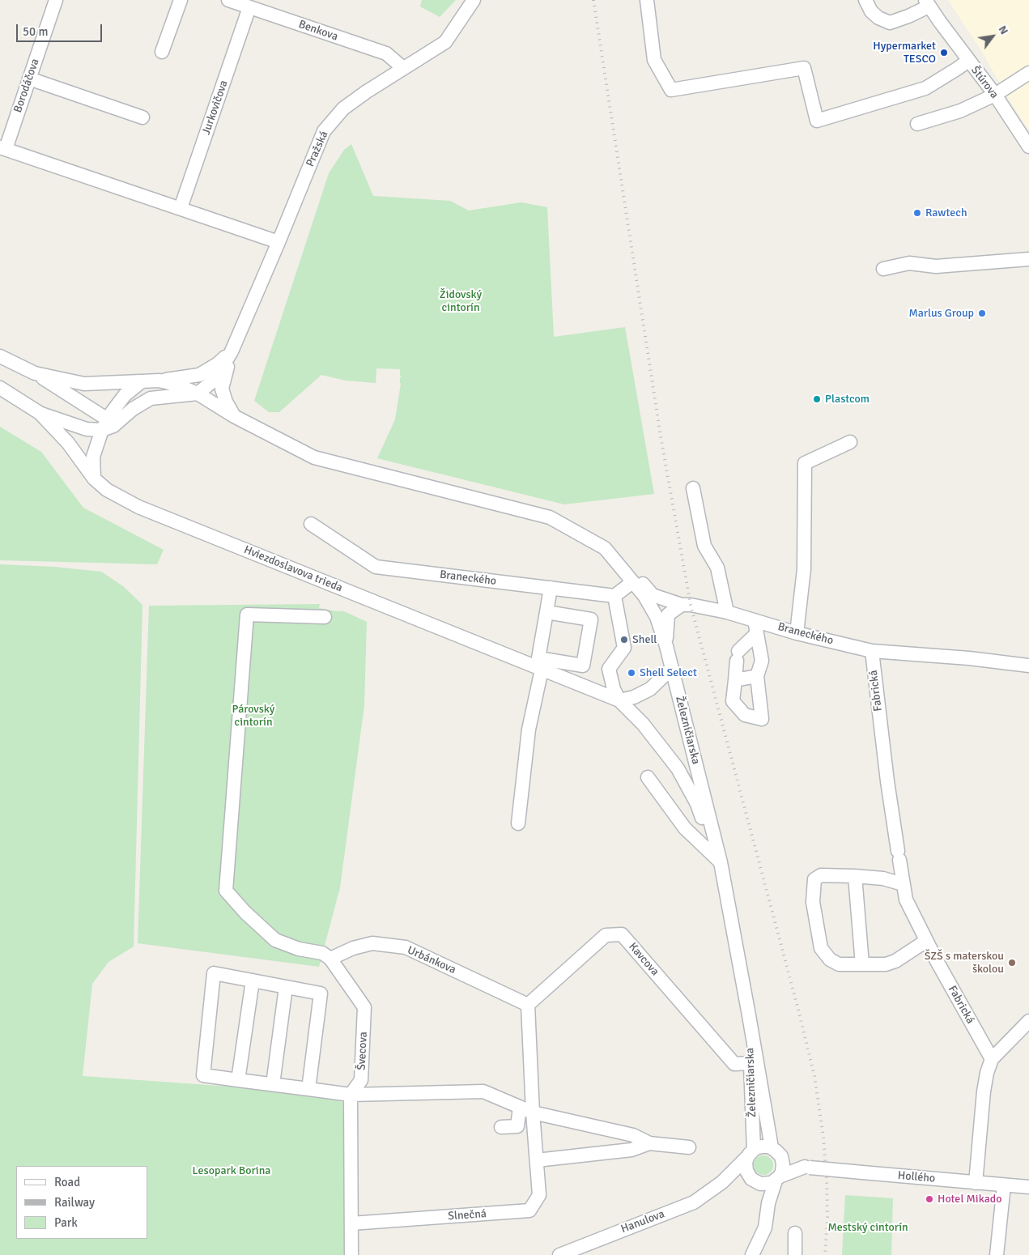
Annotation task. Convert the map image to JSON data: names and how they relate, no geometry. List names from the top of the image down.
{
  "streets": {
    "street": [
      "Benkova",
      "Štúrova",
      "Borodáčova",
      "Jurkovičova",
      "Pražská",
      "Hviezdoslavova trieda",
      "Braneckého",
      "Fabrická",
      "Železničiarska",
      "Kavcova",
      "Urbánkova",
      "Švecova",
      "Hollého",
      "Slnečná",
      "Hanulova"
    ]
  },
  "crossings": [
    ["Benkova", "Jurkovičova"],
    ["Benkova", "Pražská"],
    ["Hviezdoslavova trieda", "Železničiarska"],
    ["Braneckého", "Fabrická"],
    ["Železničiarska", "Kavcova"],
    ["Železničiarska", "Hollého"],
    ["Železničiarska", "Hanulova"],
    ["Kavcova", "Urbánkova"],
    ["Kavcova", "Slnečná"],
    ["Urbánkova", "Švecova"],
    ["Urbánkova", "Slnečná"],
    ["Hollého", "Hanulova"]
  ],
  "parks": [
    "Židovský cintorín",
    "Párovský cintorín",
    "Lesopark Borina",
    "Mestský cintorín"
  ],
  "places": [
    "Hypermarket TESCO",
    "Rawtech",
    "Marlus Group",
    "Plastcom",
    "Shell",
    "Shell Select",
    "ŠZŠ s materskou školou",
    "Hotel Mikado"
  ],
  "legend": ["Road", "Railway", "Park"],
  "scale_bar": "50 m",
  "north": "top right"
}
